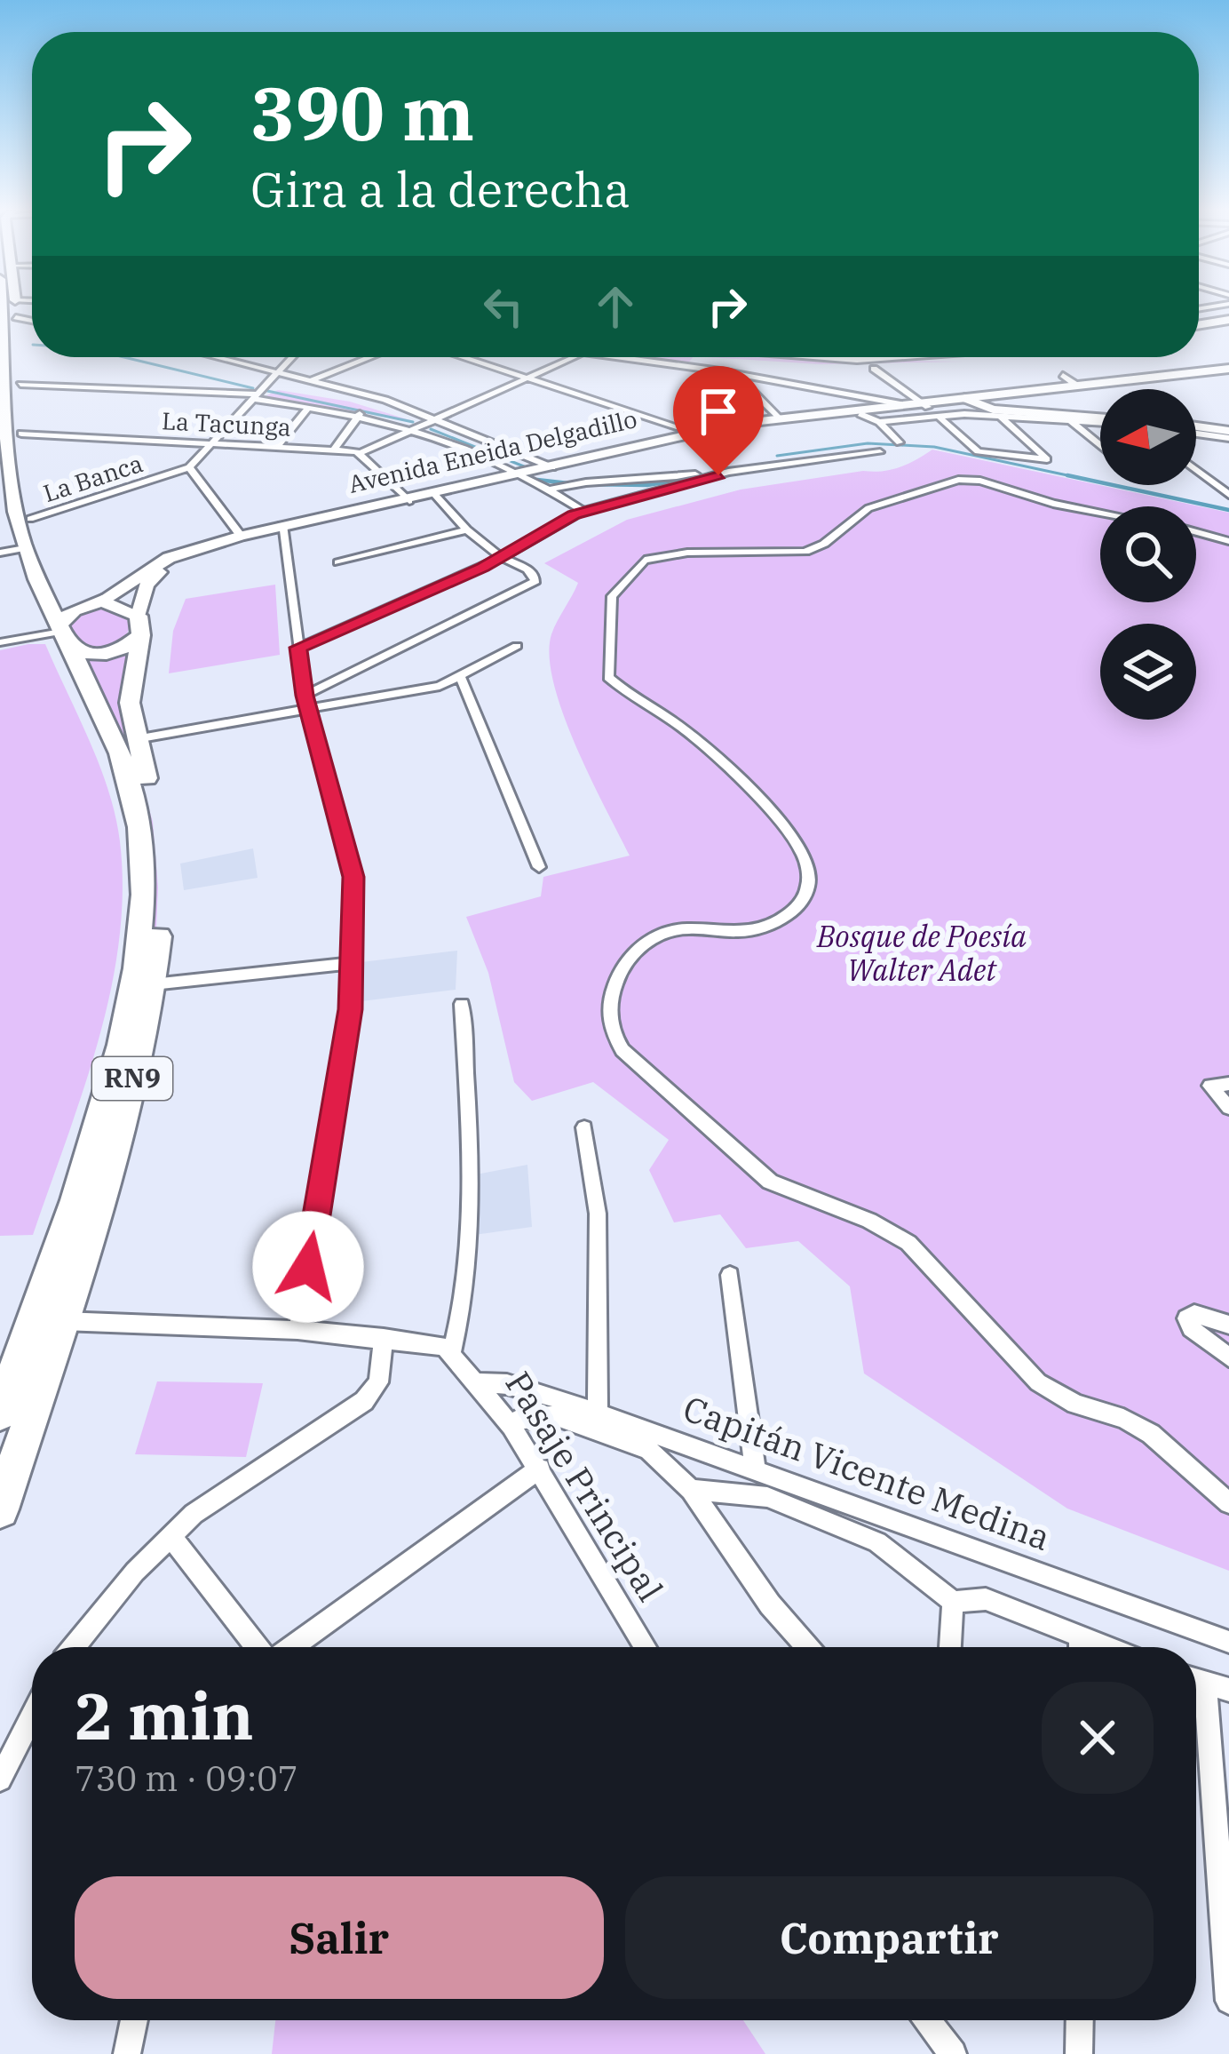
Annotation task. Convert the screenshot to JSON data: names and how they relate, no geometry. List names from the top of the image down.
{
  "streets": {
    "highway": ["RN9"],
    "main road": ["Avenida Eneida Delgadillo"],
    "street": [
      "La Tacunga",
      "La Banca",
      "Capitán Vicente Medina",
      "Pasaje Principal"
    ]
  },
  "crossings": [
    ["La Tacunga", "La Banca"],
    ["La Tacunga", "RN9"],
    ["Avenida Eneida Delgadillo", "RN9"],
    ["La Banca", "RN9"],
    ["Capitán Vicente Medina", "Pasaje Principal"]
  ],
  "parks": ["Bosque de Poesía Walter Adet"],
  "north": "left",
  "page": {
    "turn": ["390 m", "Gira a la derecha"],
    "heading": ["2 min", "730 m · 09:07"],
    "buttons": ["Salir", "Compartir"]
  }
}
